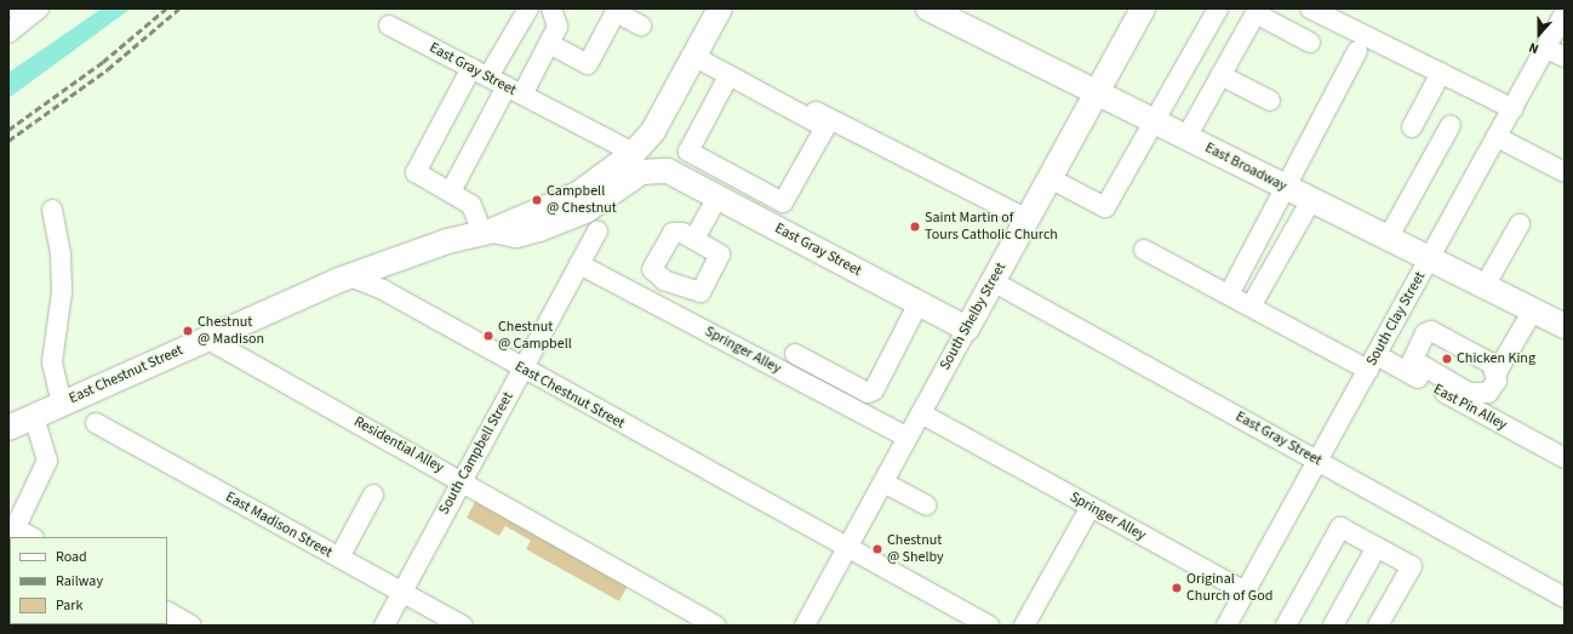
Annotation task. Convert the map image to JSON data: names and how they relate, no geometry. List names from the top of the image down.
{
  "streets": {
    "main road": [
      "East Gray Street",
      "East Broadway",
      "South Shelby Street",
      "East Chestnut Street"
    ],
    "street": [
      "South Clay Street",
      "Springer Alley",
      "East Pin Alley",
      "Residential Alley",
      "South Campbell Street",
      "East Madison Street"
    ]
  },
  "crossings": [
    ["East Gray Street", "South Shelby Street"],
    ["East Gray Street", "South Clay Street"],
    ["East Broadway", "South Shelby Street"],
    ["East Broadway", "South Clay Street"],
    ["South Shelby Street", "Springer Alley"],
    ["South Shelby Street", "East Chestnut Street"],
    ["South Clay Street", "Springer Alley"],
    ["South Clay Street", "East Pin Alley"],
    ["Springer Alley", "South Campbell Street"],
    ["East Chestnut Street", "Residential Alley"],
    ["East Chestnut Street", "South Campbell Street"],
    ["Residential Alley", "South Campbell Street"],
    ["South Campbell Street", "East Madison Street"]
  ],
  "places": [
    "Campbell @ Chestnut",
    "Saint Martin of Tours Catholic Church",
    "Chestnut @ Madison",
    "Chestnut @ Campbell",
    "Chicken King",
    "Chestnut @ Shelby",
    "Original Church of God"
  ],
  "legend": ["Road", "Railway", "Park"],
  "north": "bottom"
}
